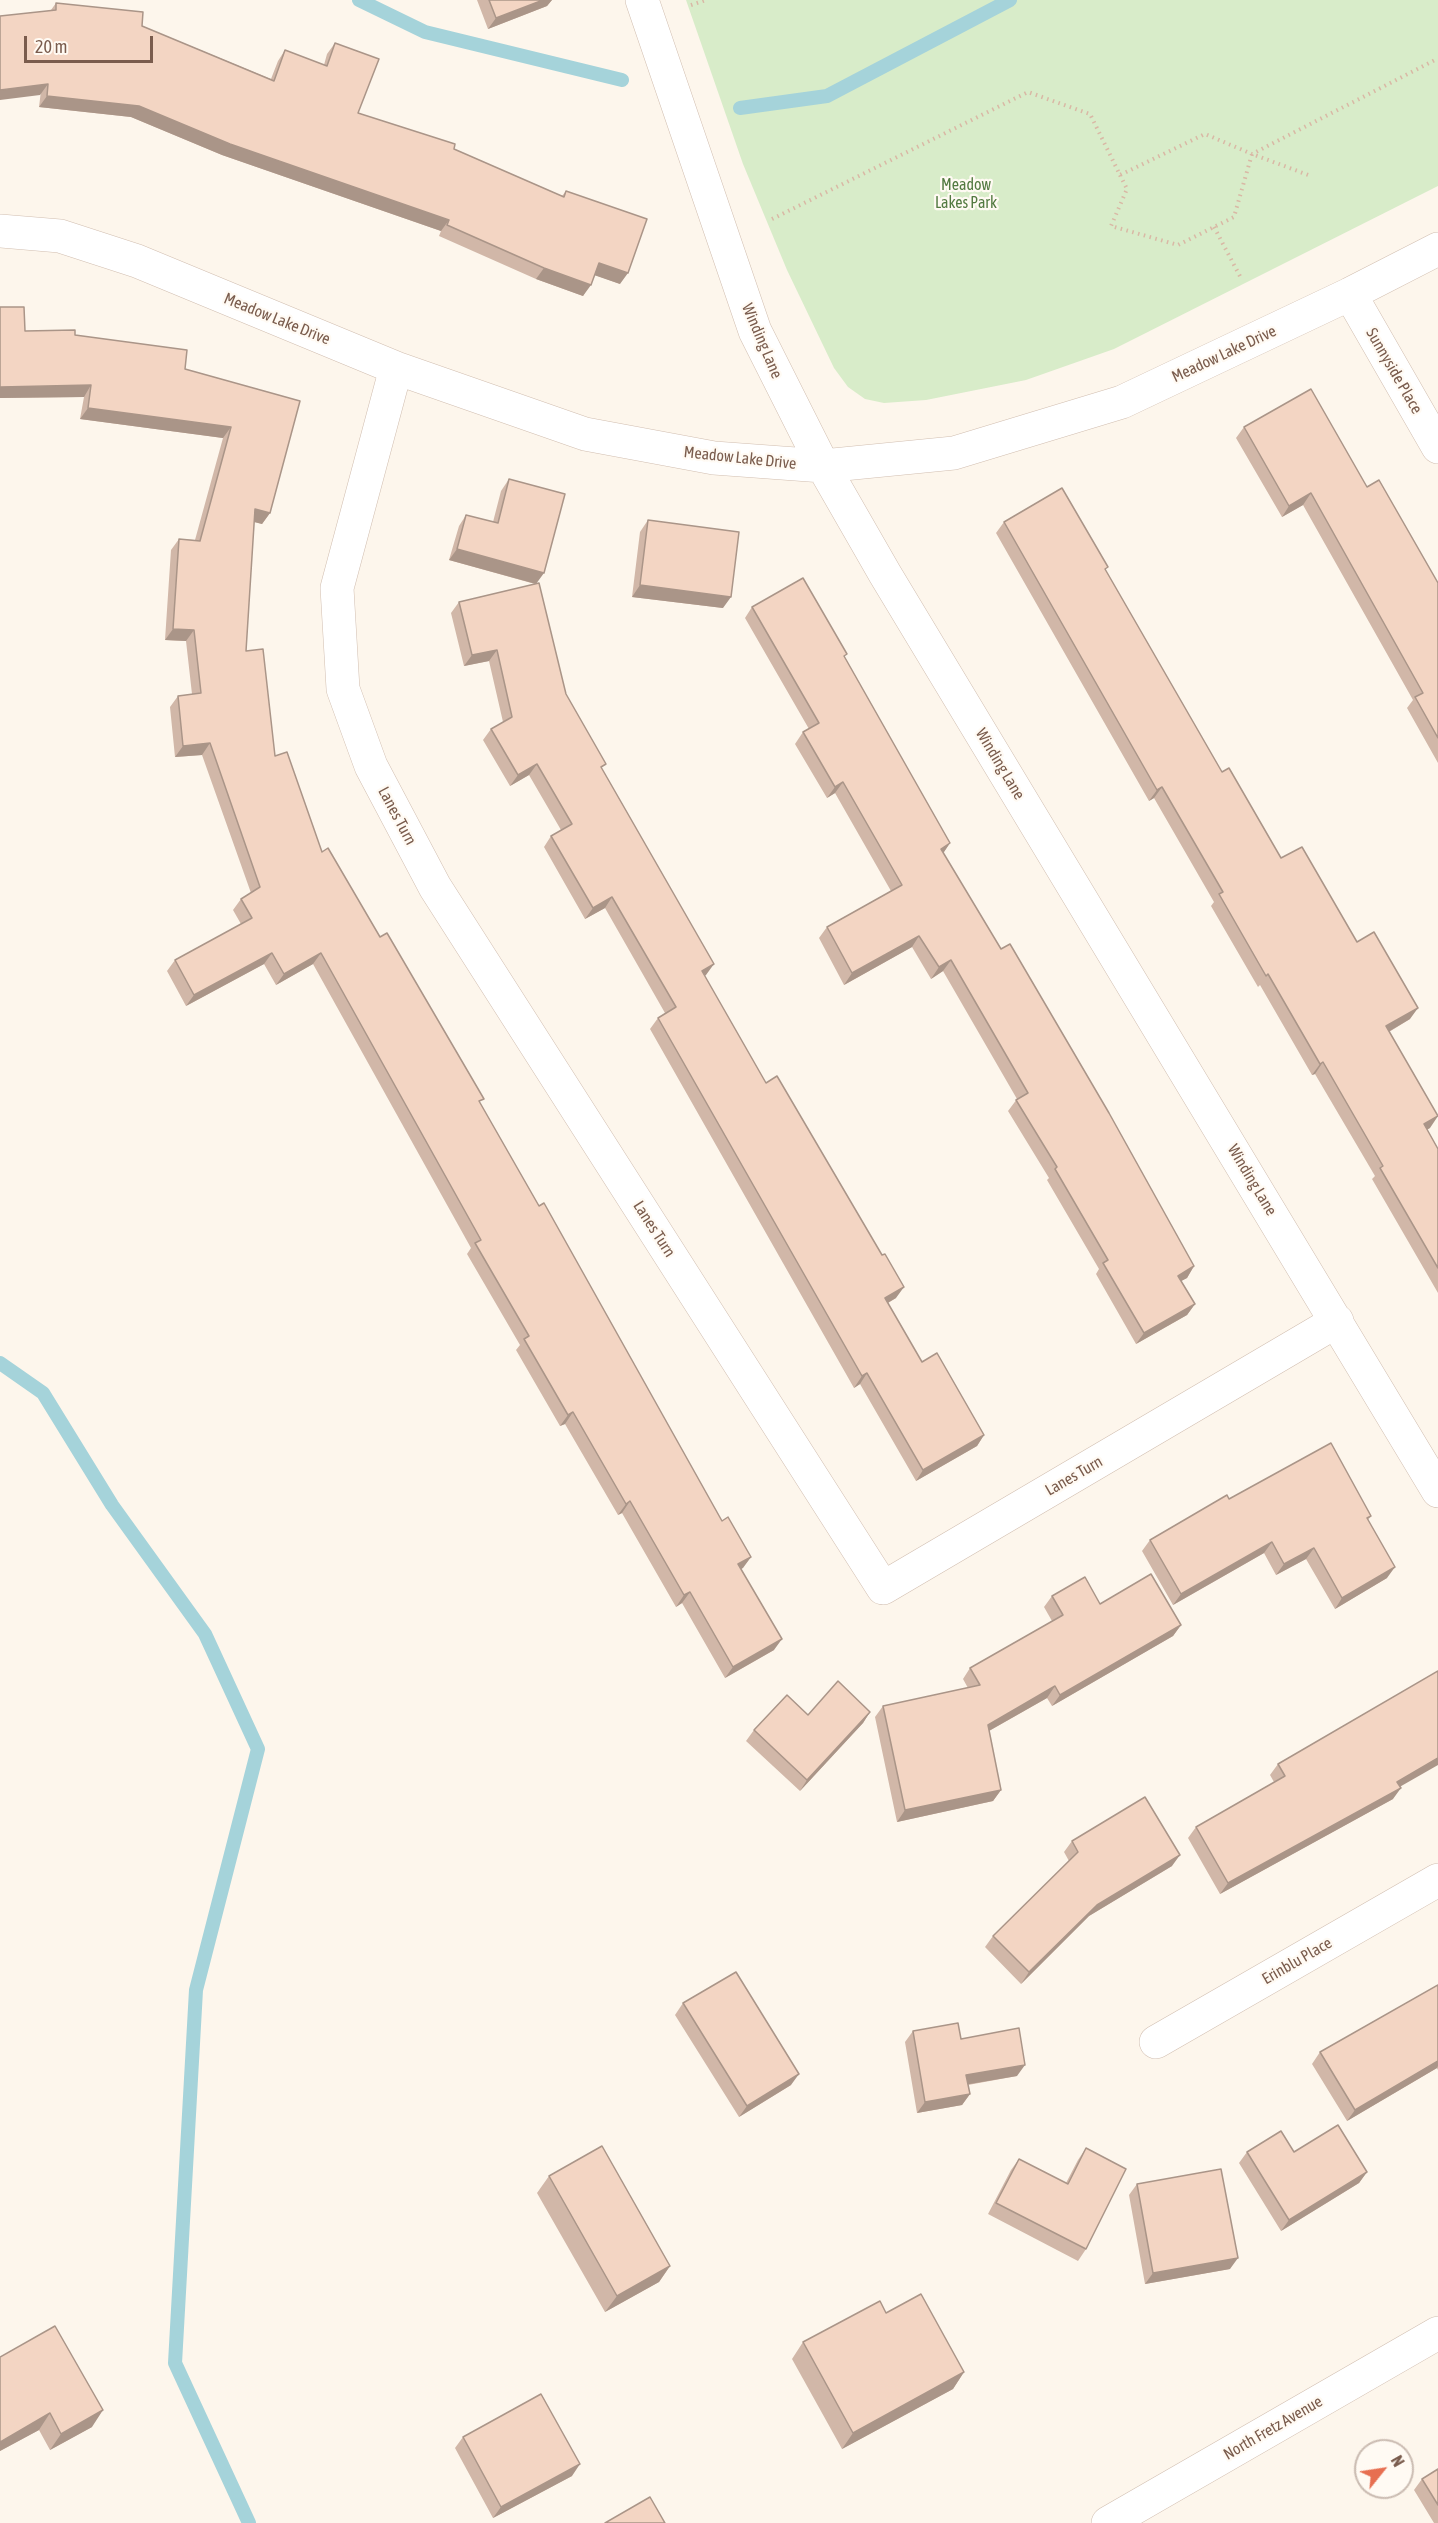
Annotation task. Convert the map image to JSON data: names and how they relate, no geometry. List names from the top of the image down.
{
  "streets": {
    "street": [
      "Meadow Lake Drive",
      "Winding Lane",
      "Sunnyside Place",
      "Lanes Turn",
      "Erinblu Place",
      "North Fretz Avenue"
    ]
  },
  "crossings": [
    ["Meadow Lake Drive", "Winding Lane"],
    ["Meadow Lake Drive", "Sunnyside Place"],
    ["Meadow Lake Drive", "Lanes Turn"],
    ["Winding Lane", "Lanes Turn"]
  ],
  "parks": ["Meadow Lakes Park"],
  "scale_bar": "20 m",
  "north": "top right"
}
